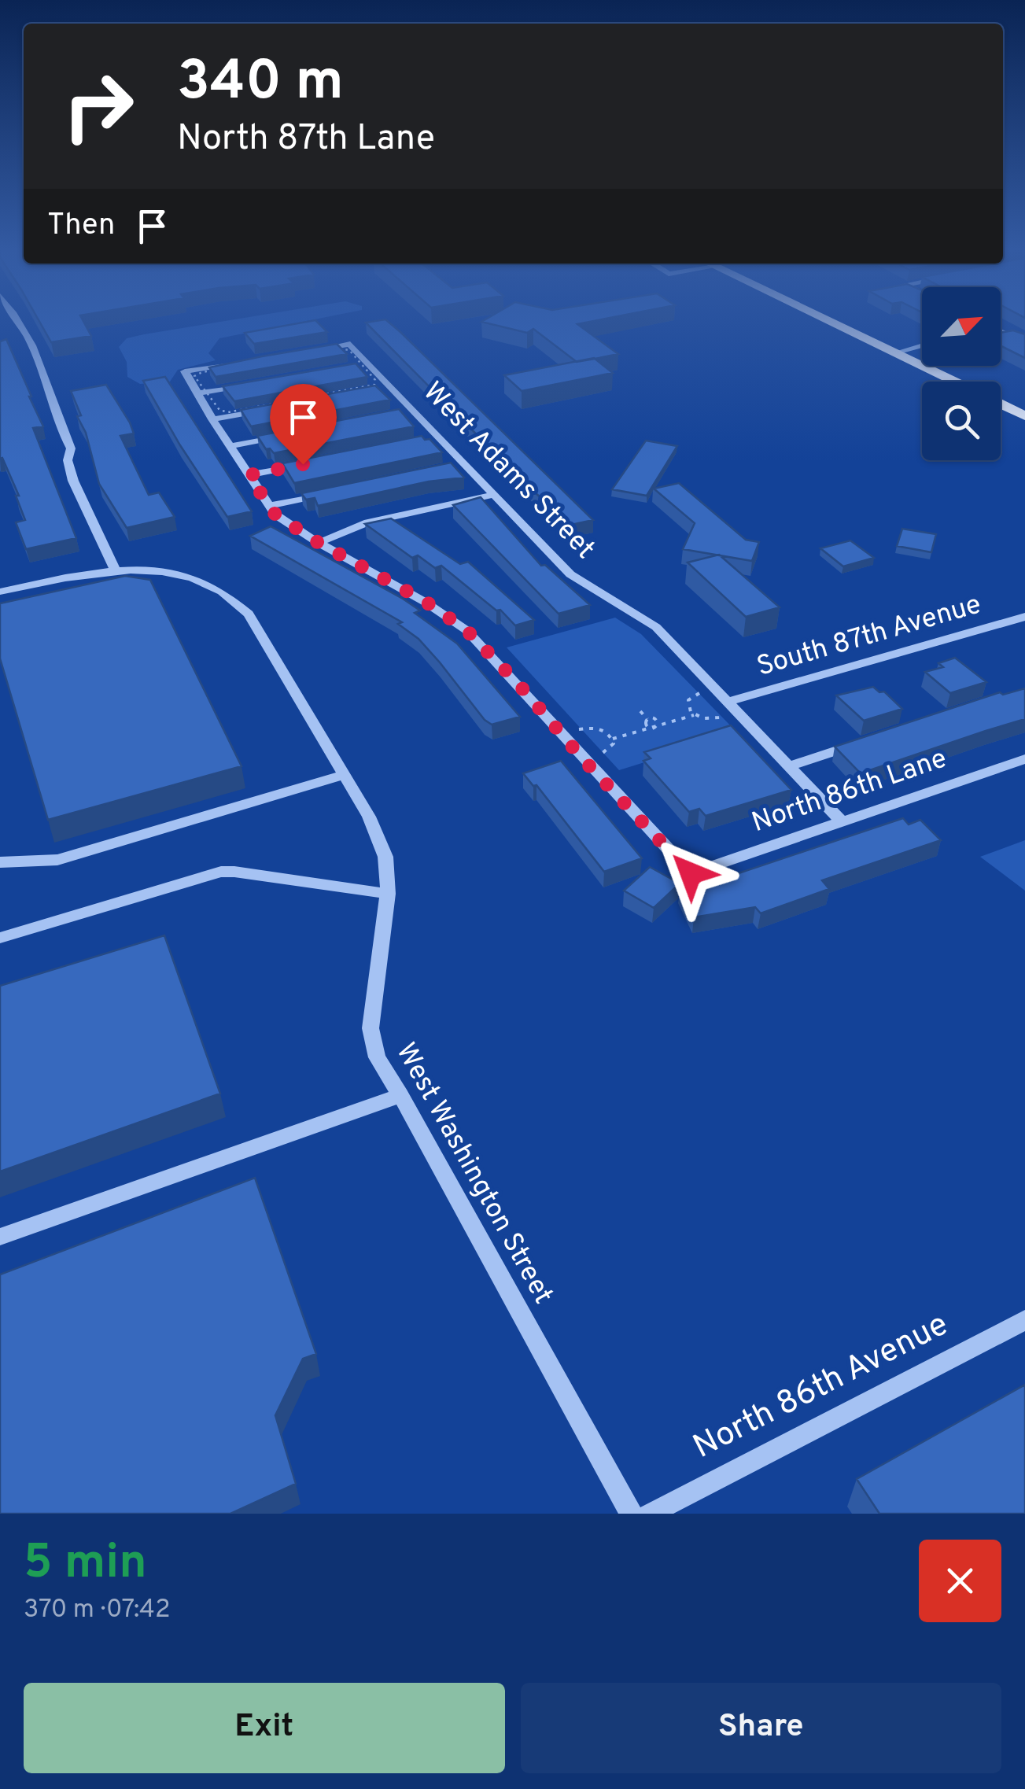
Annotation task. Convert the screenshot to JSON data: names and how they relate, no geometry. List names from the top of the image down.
{
  "streets": {
    "street": [
      "West Adams Street",
      "South 87th Avenue",
      "North 86th Lane",
      "West Washington Street",
      "North 86th Avenue"
    ]
  },
  "crossings": [
    ["West Adams Street", "South 87th Avenue"],
    ["West Adams Street", "North 86th Lane"]
  ],
  "north": "top right",
  "page": {
    "turn": ["340 m", "North 87th Lane"],
    "then": "Then",
    "heading": ["5 min", "370 m · 07:42"],
    "buttons": ["Exit", "Share"]
  }
}
